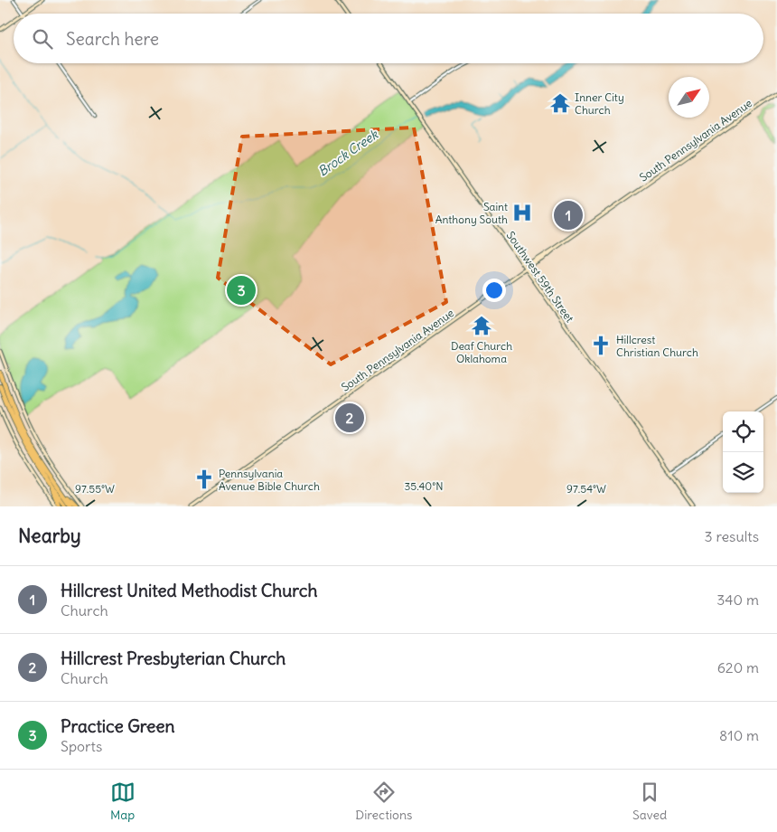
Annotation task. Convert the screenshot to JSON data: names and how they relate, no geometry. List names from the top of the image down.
{
  "streets": {
    "main road": ["South Pennsylvania Avenue", "Southwest 59th Street"]
  },
  "crossings": [
    ["South Pennsylvania Avenue", "Southwest 59th Street"]
  ],
  "water": ["Brock Creek"],
  "places": {
    "temple": ["Inner City Church", "Deaf Church Oklahoma"],
    "hospital": ["Saint Anthony South"],
    "church": ["Hillcrest Christian Church", "Pennsylvania Avenue Bible Church"]
  },
  "north": "top right",
  "page": {
    "search": "Search here",
    "pins": ["1", "3", "2"],
    "heading": ["Nearby", "3 results"],
    "list": [
      {
        "mark": "1",
        "name": "Hillcrest United Methodist Church",
        "note": "Church",
        "value": "340 m"
      },
      {
        "mark": "2",
        "name": "Hillcrest Presbyterian Church",
        "note": "Church",
        "value": "620 m"
      },
      {
        "mark": "3",
        "name": "Practice Green",
        "note": "Sports",
        "value": "810 m"
      }
    ],
    "nav": ["Map", "Directions", "Saved"]
  },
  "coordinates": ["35.40°N", "97.55°W", "97.54°W"]
}
